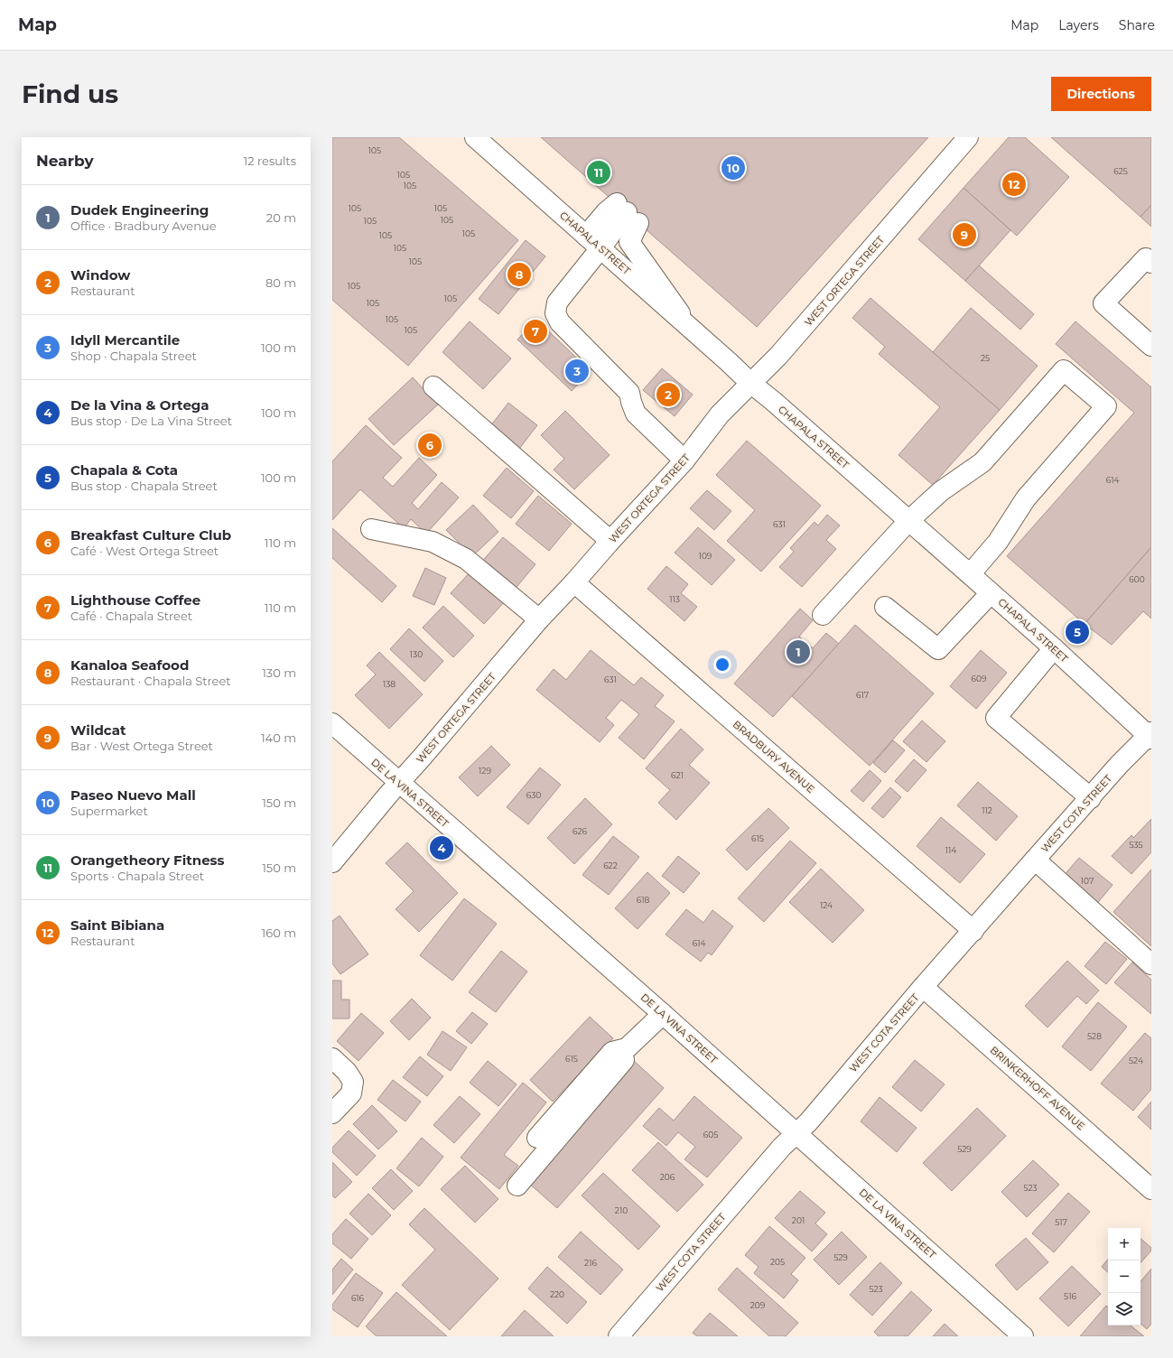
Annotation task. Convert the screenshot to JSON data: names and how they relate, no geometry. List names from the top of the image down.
{
  "streets": {
    "street": [
      "CHAPALA STREET",
      "WEST ORTEGA STREET",
      "BRADBURY AVENUE",
      "DE LA VINA STREET",
      "WEST COTA STREET",
      "BRINKERHOFF AVENUE"
    ]
  },
  "crossings": [
    ["CHAPALA STREET", "WEST ORTEGA STREET"],
    ["CHAPALA STREET", "WEST COTA STREET"],
    ["WEST ORTEGA STREET", "BRADBURY AVENUE"],
    ["WEST ORTEGA STREET", "DE LA VINA STREET"],
    ["BRADBURY AVENUE", "WEST COTA STREET"],
    ["DE LA VINA STREET", "WEST COTA STREET"],
    ["WEST COTA STREET", "BRINKERHOFF AVENUE"]
  ],
  "house_numbers": [
    "105",
    "625",
    "105",
    "105",
    "105",
    "105",
    "105",
    "105",
    "105",
    "105",
    "105",
    "105",
    "105",
    "105",
    "105",
    "105",
    "105",
    "25",
    "614",
    "631",
    "109",
    "600",
    "113",
    "130",
    "609",
    "631",
    "138",
    "617",
    "129",
    "621",
    "630",
    "112",
    "626",
    "615",
    "535",
    "114",
    "622",
    "107",
    "618",
    "124",
    "614",
    "528",
    "615",
    "524",
    "605",
    "529",
    "206",
    "523",
    "210",
    "201",
    "517",
    "529",
    "205",
    "216",
    "523",
    "220",
    "516",
    "616",
    "209"
  ],
  "page": {
    "header": "Map",
    "nav": ["Map", "Layers", "Share"],
    "buttons": "Directions",
    "title": "Find us",
    "heading": ["Nearby", "12 results"],
    "pins": [
      "10",
      "11",
      "12",
      "9",
      "8",
      "7",
      "3",
      "2",
      "6",
      "5",
      "1",
      "4"
    ],
    "list": [
      {
        "mark": "1",
        "name": "Dudek Engineering",
        "note": "Office · Bradbury Avenue",
        "value": "20 m"
      },
      {
        "mark": "2",
        "name": "Window",
        "note": "Restaurant",
        "value": "80 m"
      },
      {
        "mark": "3",
        "name": "Idyll Mercantile",
        "note": "Shop · Chapala Street",
        "value": "100 m"
      },
      {
        "mark": "4",
        "name": "De la Vina & Ortega",
        "note": "Bus stop · De La Vina Street",
        "value": "100 m"
      },
      {
        "mark": "5",
        "name": "Chapala & Cota",
        "note": "Bus stop · Chapala Street",
        "value": "100 m"
      },
      {
        "mark": "6",
        "name": "Breakfast Culture Club",
        "note": "Café · West Ortega Street",
        "value": "110 m"
      },
      {
        "mark": "7",
        "name": "Lighthouse Coffee",
        "note": "Café · Chapala Street",
        "value": "110 m"
      },
      {
        "mark": "8",
        "name": "Kanaloa Seafood",
        "note": "Restaurant · Chapala Street",
        "value": "130 m"
      },
      {
        "mark": "9",
        "name": "Wildcat",
        "note": "Bar · West Ortega Street",
        "value": "140 m"
      },
      {
        "mark": "10",
        "name": "Paseo Nuevo Mall",
        "note": "Supermarket",
        "value": "150 m"
      },
      {
        "mark": "11",
        "name": "Orangetheory Fitness",
        "note": "Sports · Chapala Street",
        "value": "150 m"
      },
      {
        "mark": "12",
        "name": "Saint Bibiana",
        "note": "Restaurant",
        "value": "160 m"
      }
    ],
    "map_buttons": ["+", "−"]
  }
}
